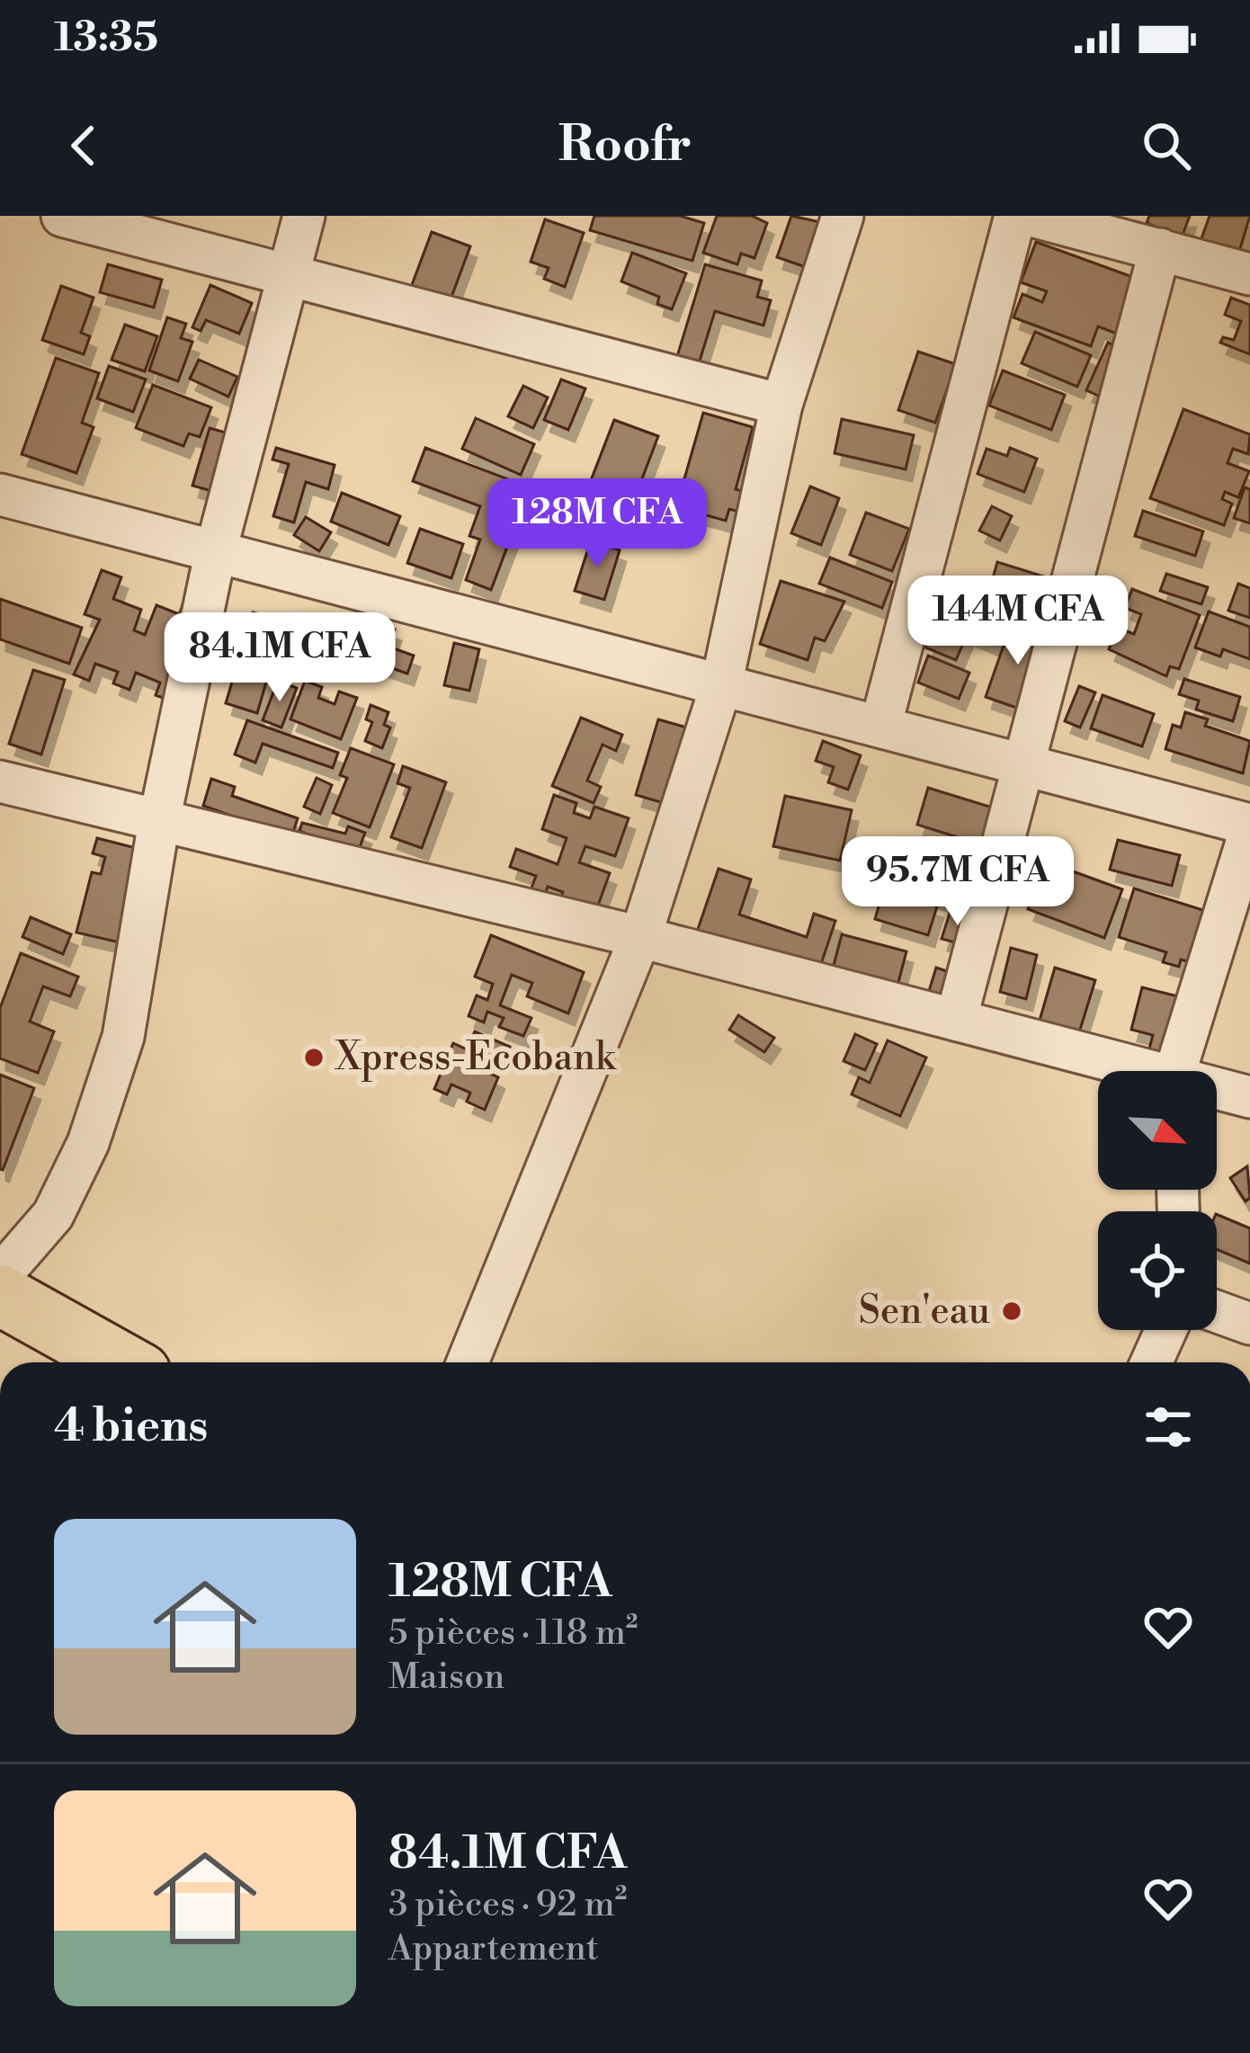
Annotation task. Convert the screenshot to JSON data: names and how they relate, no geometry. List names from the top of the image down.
{
  "places": ["Xpress-Ecobank", "Sen'eau"],
  "north": "bottom right",
  "page": {
    "status": "13:35",
    "header": "Roofr",
    "price": [
      "128M CFA",
      "144M CFA",
      "84.1M CFA",
      "95.7M CFA"
    ],
    "heading": "4 biens",
    "list": [
      {
        "name": "128M CFA",
        "note": "5 pièces · 118 m² · Maison"
      },
      {
        "name": "84.1M CFA",
        "note": "3 pièces · 92 m² · Appartement"
      }
    ]
  }
}
